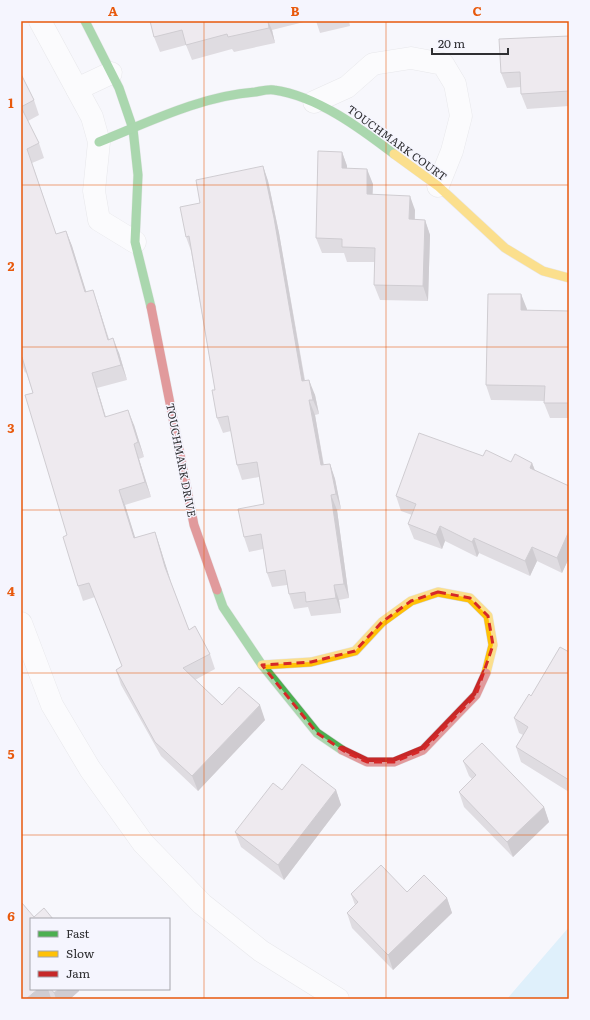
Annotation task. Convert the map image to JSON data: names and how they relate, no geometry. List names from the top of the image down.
{
  "streets": {
    "street": ["TOUCHMARK COURT", "TOUCHMARK DRIVE"]
  },
  "crossings": [
    ["TOUCHMARK COURT", "TOUCHMARK DRIVE"]
  ],
  "legend": ["Fast", "Slow", "Jam"],
  "scale_bar": "20 m",
  "grid": {
    "columns": ["A", "B", "C"],
    "rows": [
      "1",
      "2",
      "3",
      "4",
      "5",
      "6"
    ]
  }
}
